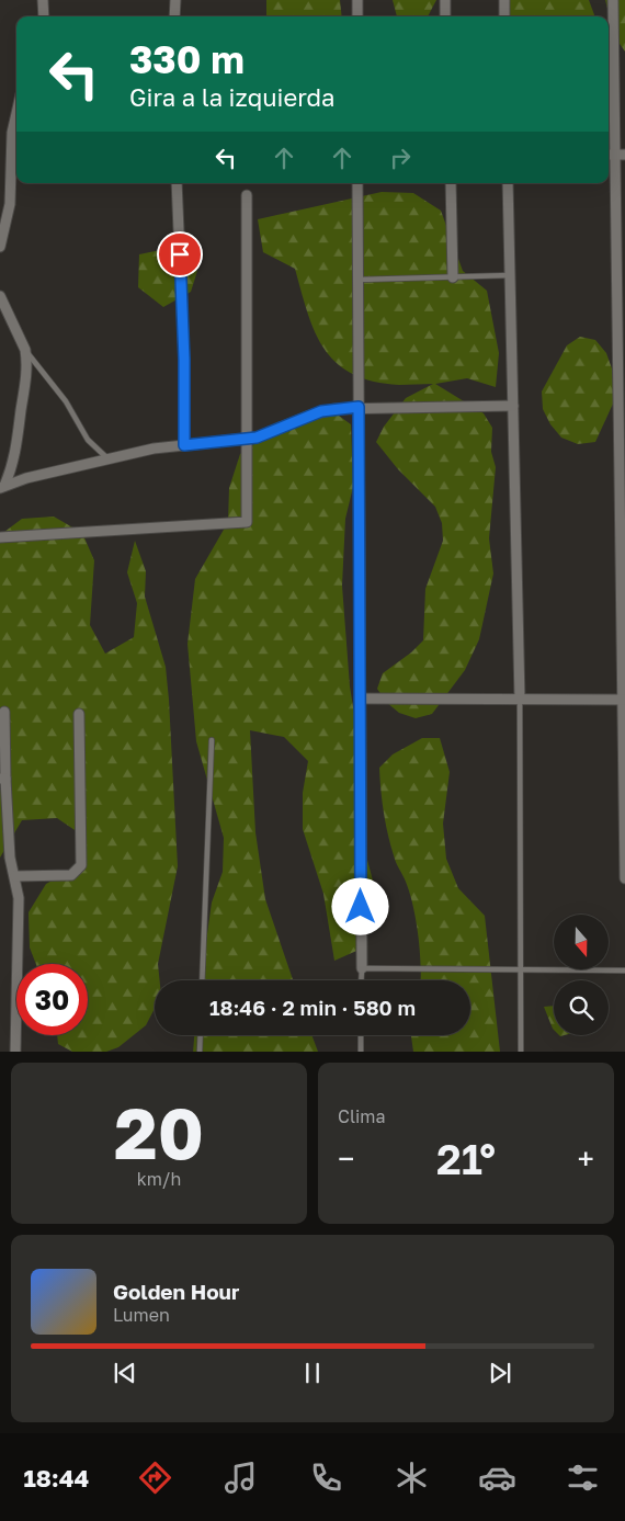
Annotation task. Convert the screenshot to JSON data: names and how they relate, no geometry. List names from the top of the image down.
{
  "north": "bottom",
  "page": {
    "turn": ["330 m", "Gira a la izquierda"],
    "limit": "30",
    "trip": "18:46 · 2 min · 580 m",
    "tile": [
      ["20", "km/h"],
      "Clima"
    ],
    "heat": ["−", "21°", "+"],
    "song": ["Golden Hour", "Lumen"],
    "tabs": "18:44"
  }
}
